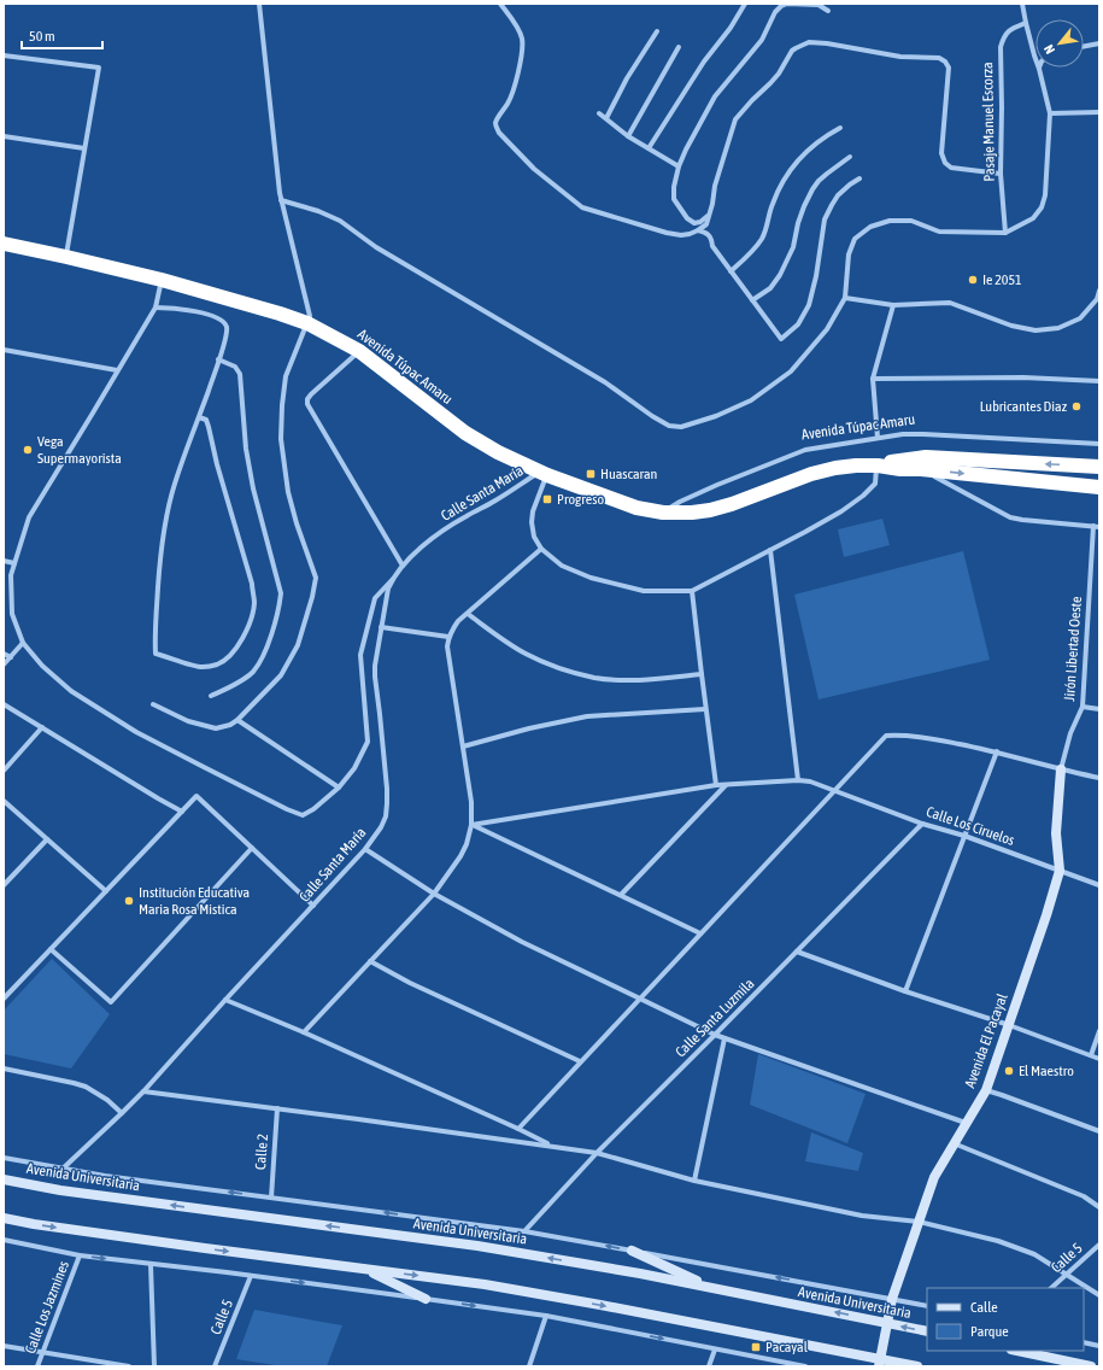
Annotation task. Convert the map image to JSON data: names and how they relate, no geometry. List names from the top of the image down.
{
  "streets": {
    "highway": ["Avenida Túpac Amaru"],
    "street": [
      "Pasaje Manuel Escorza",
      "Calle Santa María",
      "Jirón Libertad Oeste",
      "Calle Los Ciruelos",
      "Calle Santa Luzmila",
      "Avenida El Pacayal",
      "Calle 2",
      "Avenida Universitaria",
      "Calle 5",
      "Calle Los Jazmines"
    ]
  },
  "crossings": [
    ["Avenida Túpac Amaru", "Calle Santa María"],
    ["Jirón Libertad Oeste", "Avenida El Pacayal"],
    ["Calle Los Ciruelos", "Calle Santa Luzmila"],
    ["Calle Los Ciruelos", "Avenida El Pacayal"],
    ["Avenida El Pacayal", "Avenida Universitaria"]
  ],
  "places": {
    "other": [
      "Ie 2051",
      "Lubricantes Diaz",
      "Vega Supermayorista",
      "Institución Educativa Maria Rosa Mistica",
      "El Maestro"
    ],
    "transit": ["Huascaran", "Progreso", "Pacayal"]
  },
  "legend": ["Calle", "Parque"],
  "scale_bar": "50 m",
  "north": "bottom left"
}
